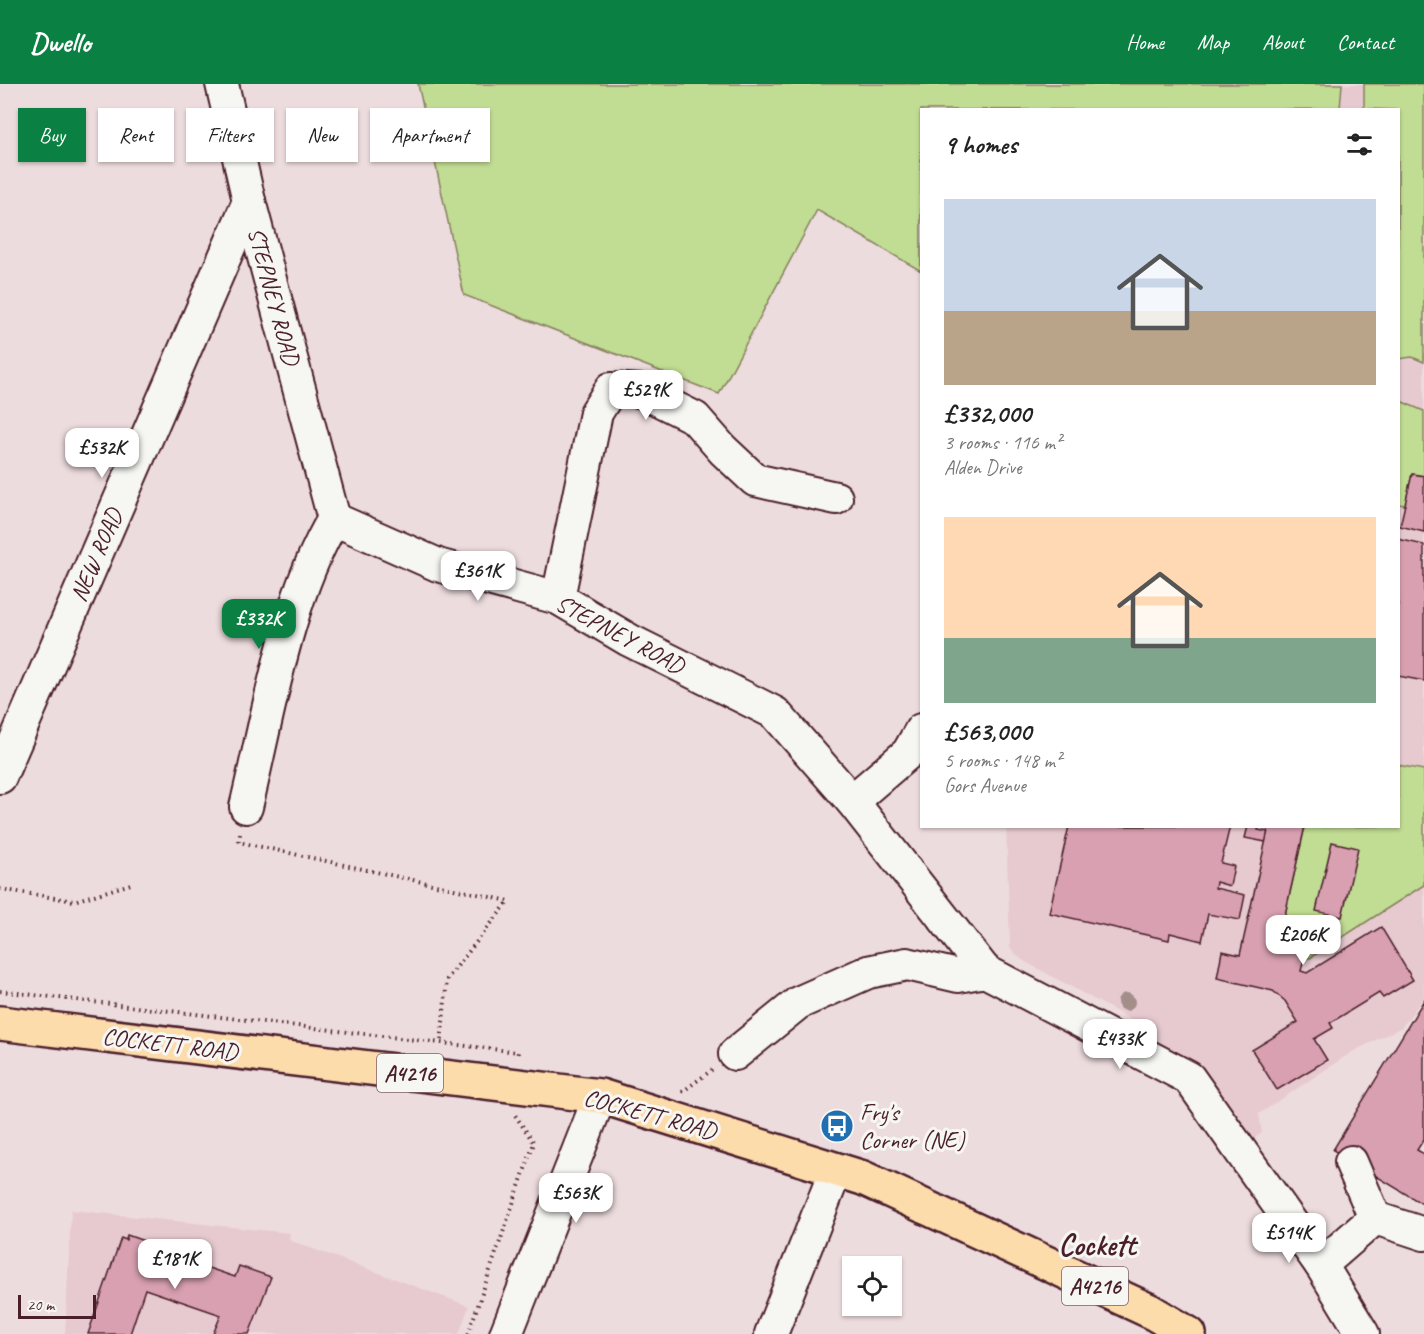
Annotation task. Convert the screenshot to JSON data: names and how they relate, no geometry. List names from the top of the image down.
{
  "streets": {
    "main road": ["COCKETT ROAD", "A4216"],
    "street": ["STEPNEY ROAD", "NEW ROAD"]
  },
  "crossings": [
    ["STEPNEY ROAD", "NEW ROAD"]
  ],
  "districts": ["Cockett"],
  "places": {
    "bus stop": ["Fry's Corner (NE)"]
  },
  "scale_bar": "20 m",
  "page": {
    "header": "Dwello",
    "nav": [
      "Home",
      "Map",
      "About",
      "Contact"
    ],
    "chip": [
      "Buy",
      "Rent",
      "Filters",
      "New",
      "Apartment"
    ],
    "heading": "9 homes",
    "list": [
      {
        "name": "£332,000",
        "note": "3 rooms · 116 m² · Alden Drive"
      },
      {
        "name": "£563,000",
        "note": "5 rooms · 148 m² · Gors Avenue"
      }
    ],
    "price": [
      "£529K",
      "£532K",
      "£361K",
      "£332K",
      "£206K",
      "£433K",
      "£563K",
      "£514K",
      "£181K"
    ],
    "scale": "20 m"
  }
}
